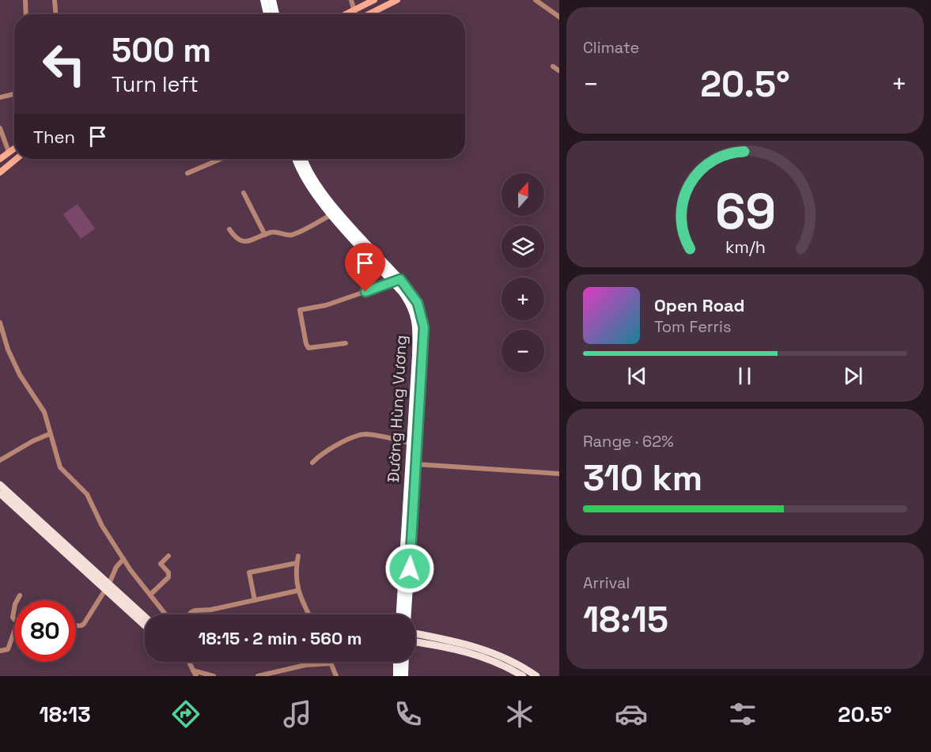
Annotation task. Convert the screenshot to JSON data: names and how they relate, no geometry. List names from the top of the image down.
{
  "streets": {
    "highway": ["Đường Hùng Vương"]
  },
  "north": "top",
  "page": {
    "tile": [
      "Climate",
      ["Range · 62%", "310 km"],
      ["Arrival", "18:15"]
    ],
    "turn": ["500 m", "Turn left"],
    "heat": ["−", "20.5°", "+"],
    "then": "Then",
    "map_buttons": ["+", "−"],
    "song": ["Open Road", "Tom Ferris"],
    "limit": "80",
    "trip": "18:15 · 2 min · 560 m",
    "tabs": ["18:13", "20.5°"],
    "gauge": ["69", "km/h"]
  }
}
